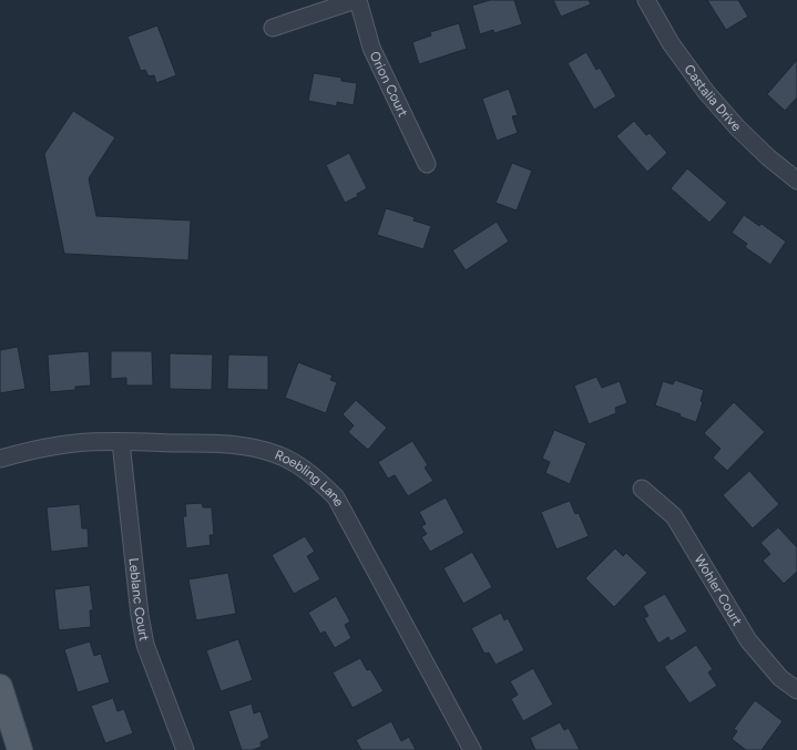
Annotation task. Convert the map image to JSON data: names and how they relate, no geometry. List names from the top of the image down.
{
  "streets": {
    "street": [
      "Orion Court",
      "Castalia Drive",
      "Roebling Lane",
      "Wohler Court",
      "Leblanc Court"
    ]
  },
  "crossings": [
    ["Roebling Lane", "Leblanc Court"]
  ]
}
